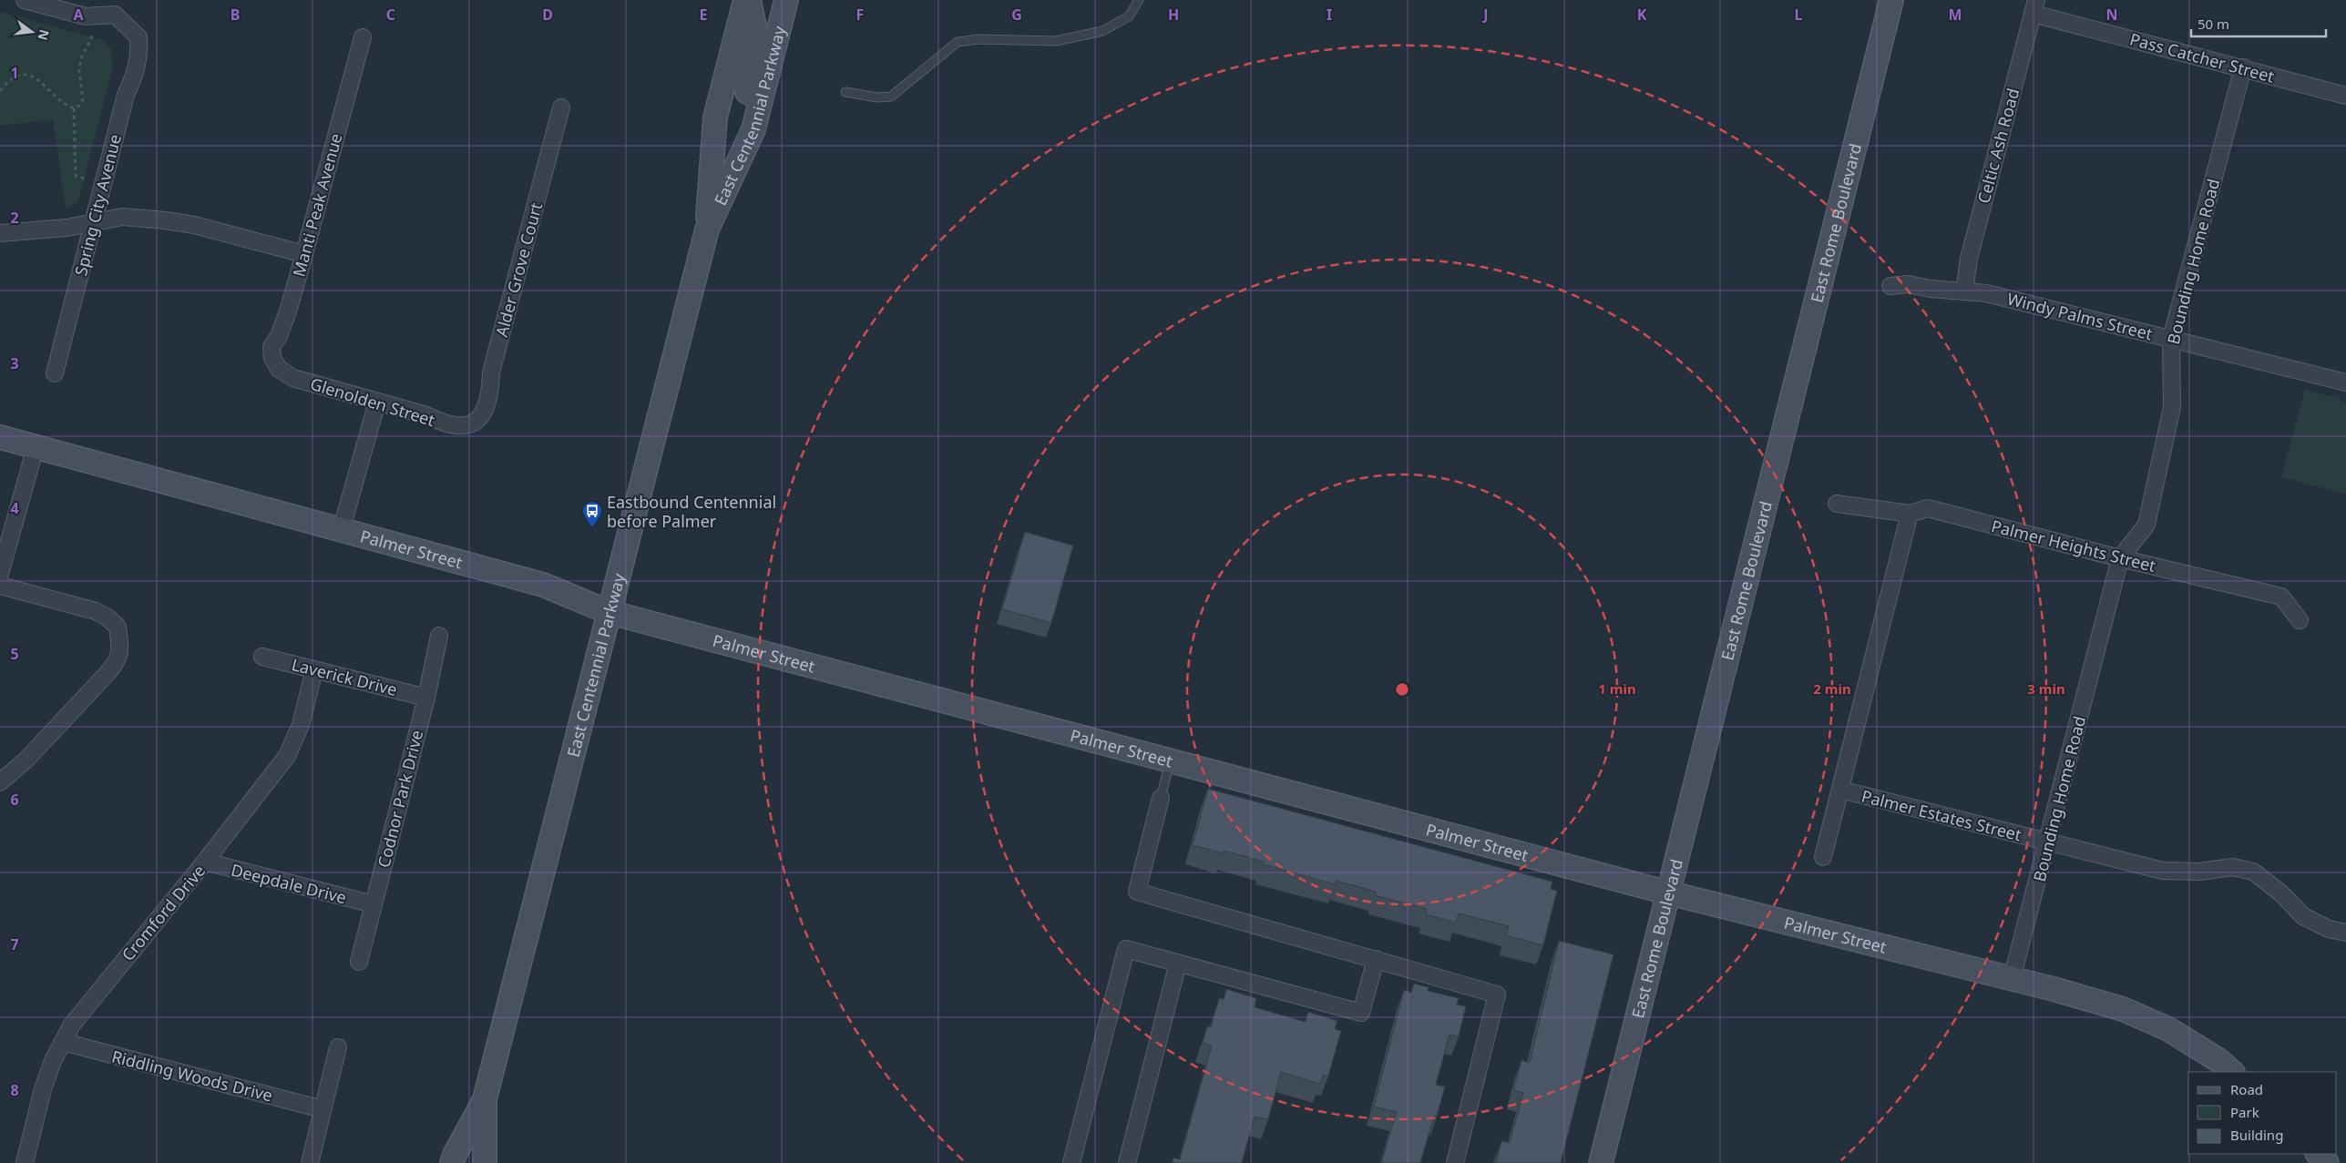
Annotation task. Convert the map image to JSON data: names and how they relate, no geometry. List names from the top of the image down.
{
  "streets": {
    "street": [
      "Pass Catcher Street",
      "East Centennial Parkway",
      "Celtic Ash Road",
      "Spring City Avenue",
      "Manti Peak Avenue",
      "East Rome Boulevard",
      "Bounding Home Road",
      "Alder Grove Court",
      "Windy Palms Street",
      "Glenolden Street",
      "Palmer Heights Street",
      "Palmer Street",
      "Laverick Drive",
      "Codnor Park Drive",
      "Palmer Estates Street",
      "Deepdale Drive",
      "Cromford Drive",
      "Riddling Woods Drive"
    ]
  },
  "crossings": [
    ["Pass Catcher Street", "Celtic Ash Road"],
    ["Pass Catcher Street", "Bounding Home Road"],
    ["East Centennial Parkway", "Palmer Street"],
    ["Celtic Ash Road", "Windy Palms Street"],
    ["Manti Peak Avenue", "Glenolden Street"],
    ["East Rome Boulevard", "Palmer Street"],
    ["Bounding Home Road", "Windy Palms Street"],
    ["Bounding Home Road", "Palmer Heights Street"],
    ["Bounding Home Road", "Palmer Street"],
    ["Bounding Home Road", "Palmer Estates Street"],
    ["Alder Grove Court", "Glenolden Street"],
    ["Laverick Drive", "Codnor Park Drive"],
    ["Laverick Drive", "Cromford Drive"],
    ["Codnor Park Drive", "Deepdale Drive"],
    ["Deepdale Drive", "Cromford Drive"],
    ["Cromford Drive", "Riddling Woods Drive"]
  ],
  "places": {
    "bus stop": ["Eastbound Centennial before Palmer"]
  },
  "legend": ["Road", "Park", "Building"],
  "scale_bar": "50 m",
  "north": "right",
  "grid": {
    "columns": [
      "A",
      "B",
      "C",
      "D",
      "E",
      "F",
      "G",
      "H",
      "I",
      "J",
      "K",
      "L",
      "M",
      "N"
    ],
    "rows": [
      "1",
      "2",
      "3",
      "4",
      "5",
      "6",
      "7",
      "8"
    ]
  },
  "rings": ["1 min", "2 min", "3 min"]
}
